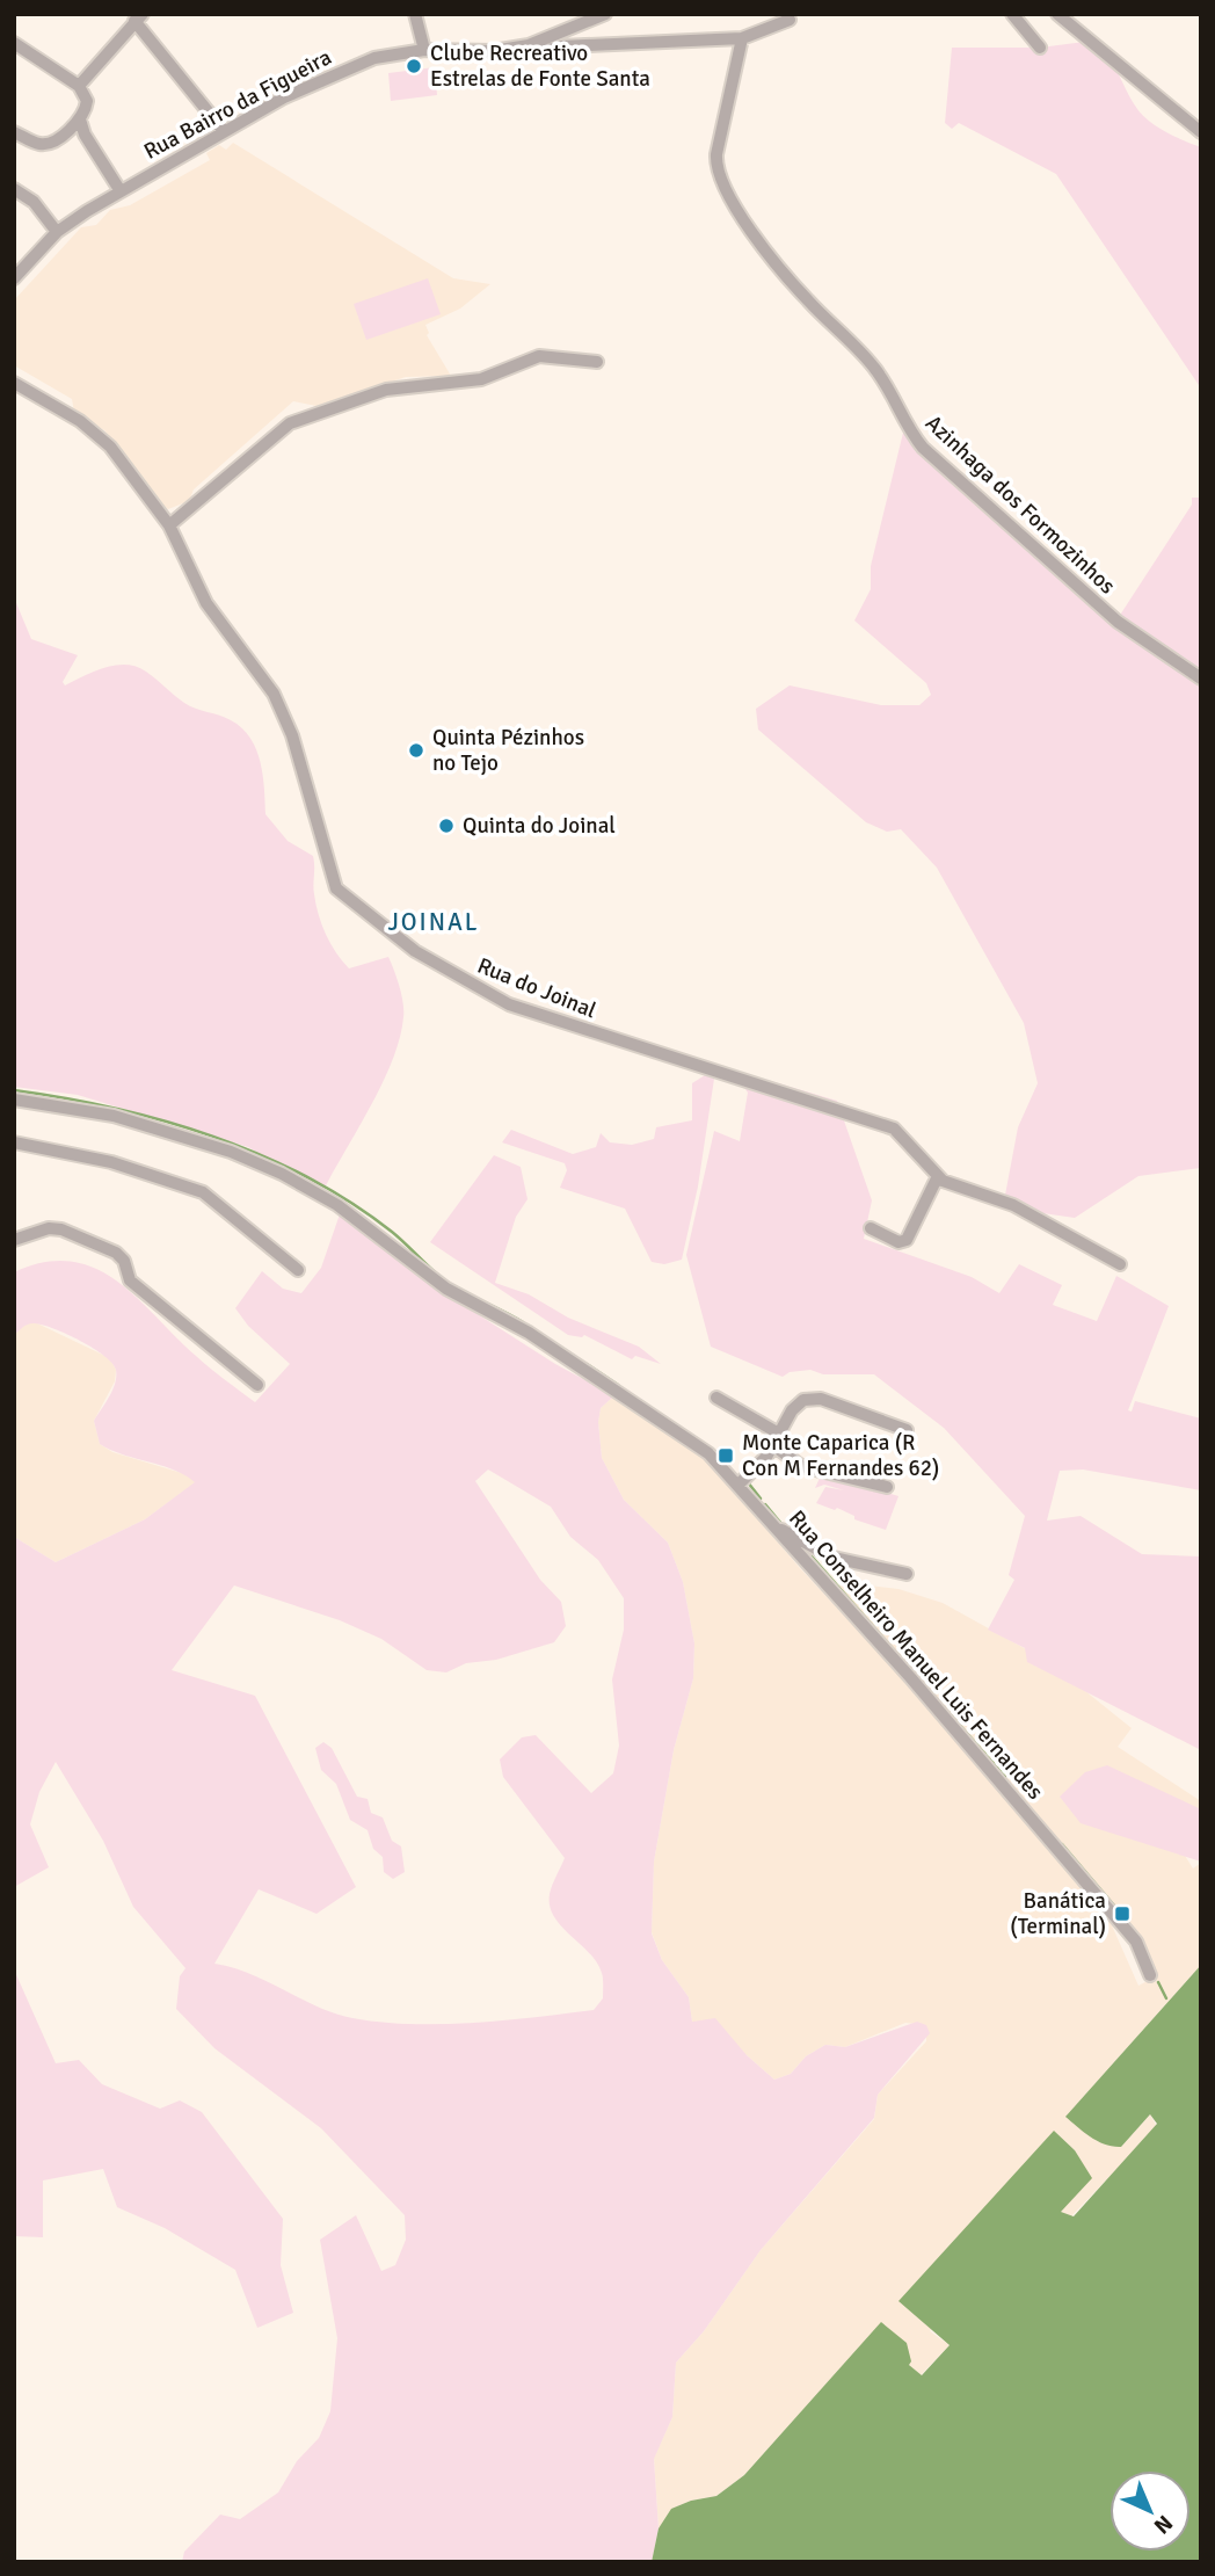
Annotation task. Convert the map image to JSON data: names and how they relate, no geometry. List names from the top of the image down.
{
  "streets": {
    "street": [
      "Rua Bairro da Figueira",
      "Azinhaga dos Formozinhos",
      "Rua do Joinal",
      "Rua Conselheiro Manuel Luis Fernandes"
    ]
  },
  "districts": ["JOINAL"],
  "places": {
    "other": ["Clube Recreativo Estrelas de Fonte Santa", "Quinta Pézinhos no Tejo", "Quinta do Joinal"],
    "transit": ["Monte Caparica (R Con M Fernandes 62)", "Banática (Terminal)"]
  },
  "north": "bottom right"
}
